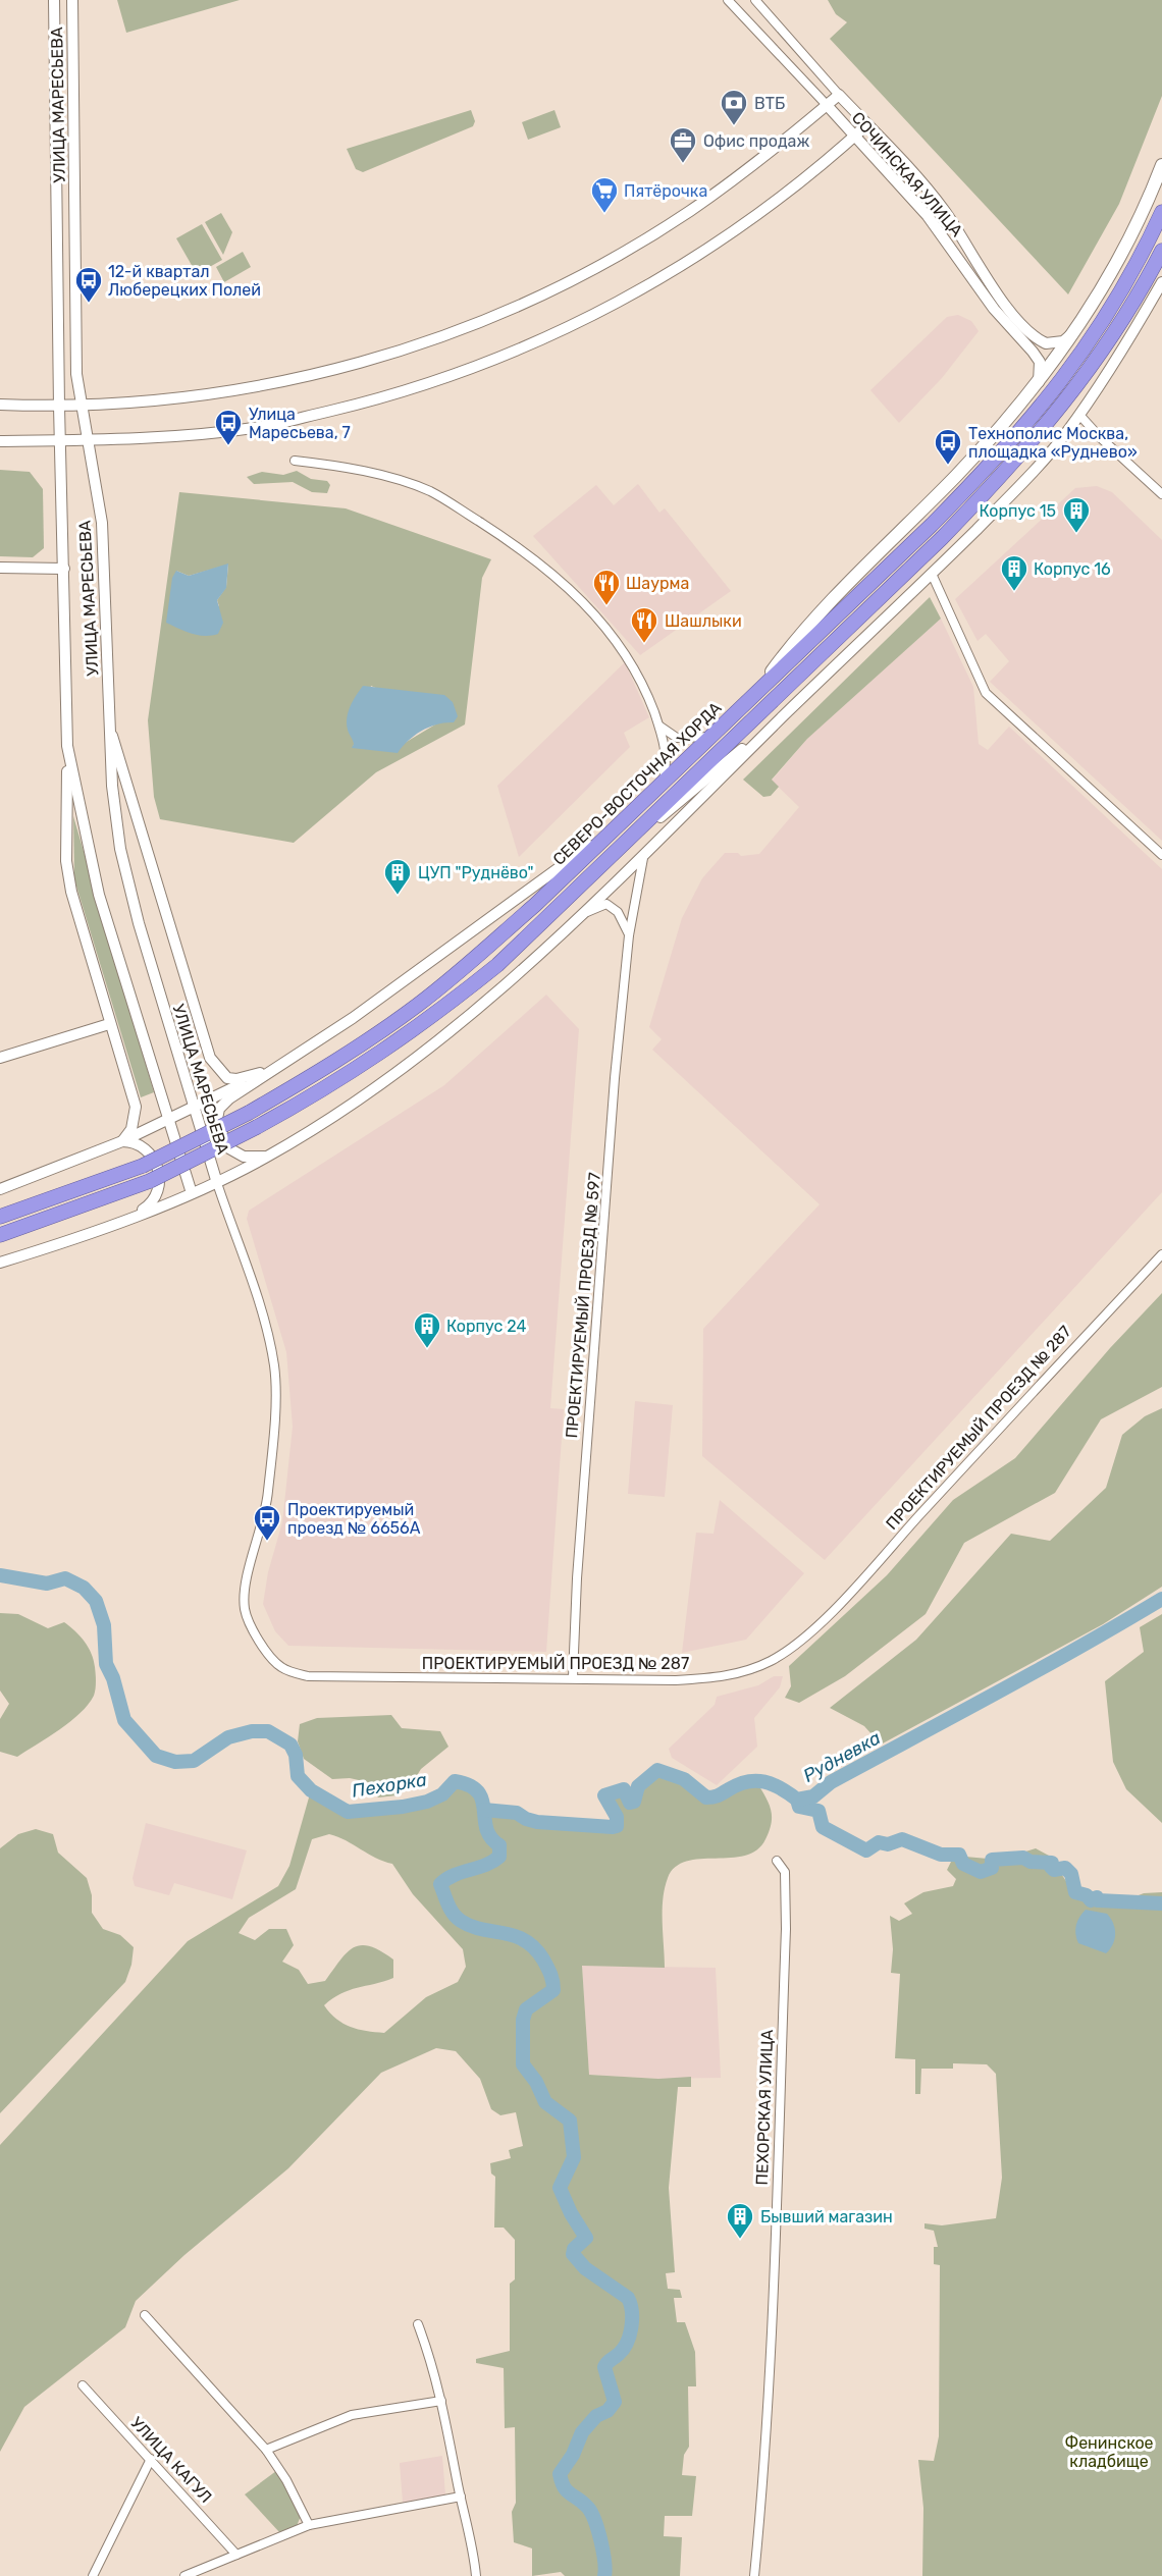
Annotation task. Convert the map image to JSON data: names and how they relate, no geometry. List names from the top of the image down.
{
  "streets": {
    "highway": ["СЕВЕРО-ВОСТОЧНАЯ ХОРДА"],
    "street": [
      "УЛИЦА МАРЕСЬЕВА",
      "СОЧИНСКАЯ УЛИЦА",
      "ПРОЕКТИРУЕМЫЙ ПРОЕЗД № 597",
      "ПРОЕКТИРУЕМЫЙ ПРОЕЗД № 287",
      "ПЕХОРСКАЯ УЛИЦА",
      "УЛИЦА КАГУЛ"
    ]
  },
  "crossings": [
    ["УЛИЦА МАРЕСЬЕВА", "ПРОЕКТИРУЕМЫЙ ПРОЕЗД № 287"],
    ["ПРОЕКТИРУЕМЫЙ ПРОЕЗД № 597", "ПРОЕКТИРУЕМЫЙ ПРОЕЗД № 287"]
  ],
  "water": ["Рудневка", "Пехорка"],
  "parks": ["Фенинское кладбище"],
  "places": {
    "bank": ["ВТБ"],
    "office": ["Офис продаж"],
    "supermarket": ["Пятёрочка"],
    "bus stop": [
      "12-й квартал Люберецких Полей",
      "Улица Маресьева, 7",
      "Технополис Москва, площадка «Руднево»",
      "Проектируемый проезд № 6656А"
    ],
    "building": [
      "Корпус 15",
      "Корпус 16",
      "ЦУП \"Руднёво\"",
      "Корпус 24",
      "Бывший магазин"
    ],
    "restaurant": ["Шаурма", "Шашлыки"]
  }
}
